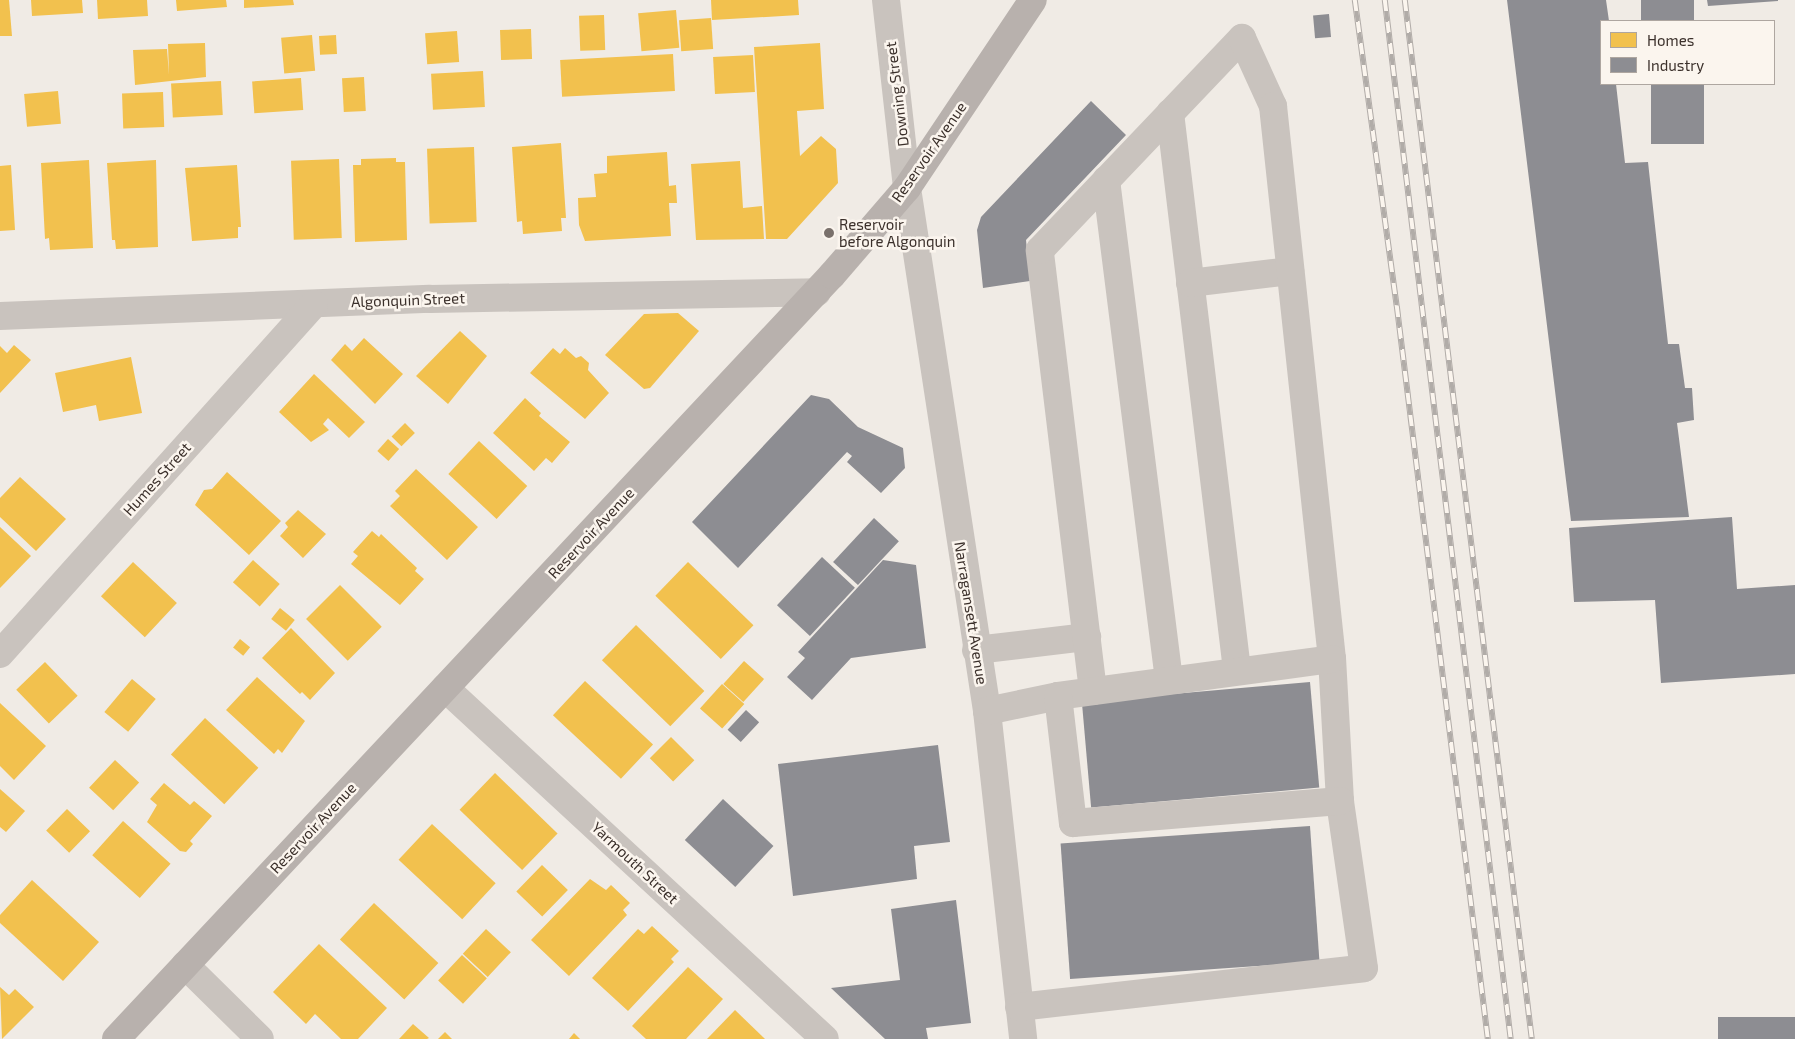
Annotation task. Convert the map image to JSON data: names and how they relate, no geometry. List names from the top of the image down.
{
  "streets": {
    "main road": ["Reservoir Avenue"],
    "street": [
      "Downing Street",
      "Algonquin Street",
      "Humes Street",
      "Narragansett Avenue",
      "Yarmouth Street"
    ]
  },
  "crossings": [
    ["Downing Street", "Reservoir Avenue"],
    ["Downing Street", "Narragansett Avenue"],
    ["Reservoir Avenue", "Algonquin Street"],
    ["Reservoir Avenue", "Narragansett Avenue"],
    ["Reservoir Avenue", "Yarmouth Street"],
    ["Algonquin Street", "Humes Street"]
  ],
  "places": ["Reservoir before Algonquin"],
  "legend": ["Homes", "Industry"]
}
